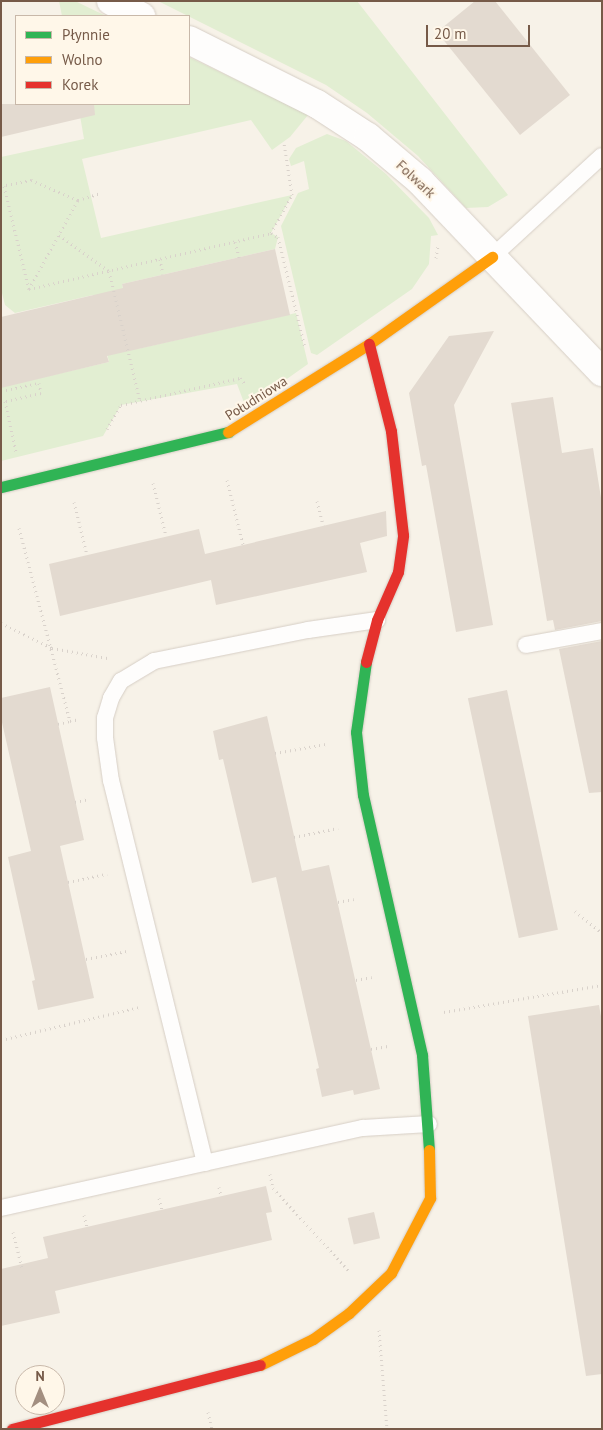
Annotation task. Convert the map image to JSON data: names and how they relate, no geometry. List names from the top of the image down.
{
  "streets": {
    "street": ["Folwark", "Południowa"]
  },
  "crossings": [
    ["Folwark", "Południowa"]
  ],
  "legend": ["Płynnie", "Wolno", "Korek"],
  "scale_bar": "20 m",
  "north": "top"
}
